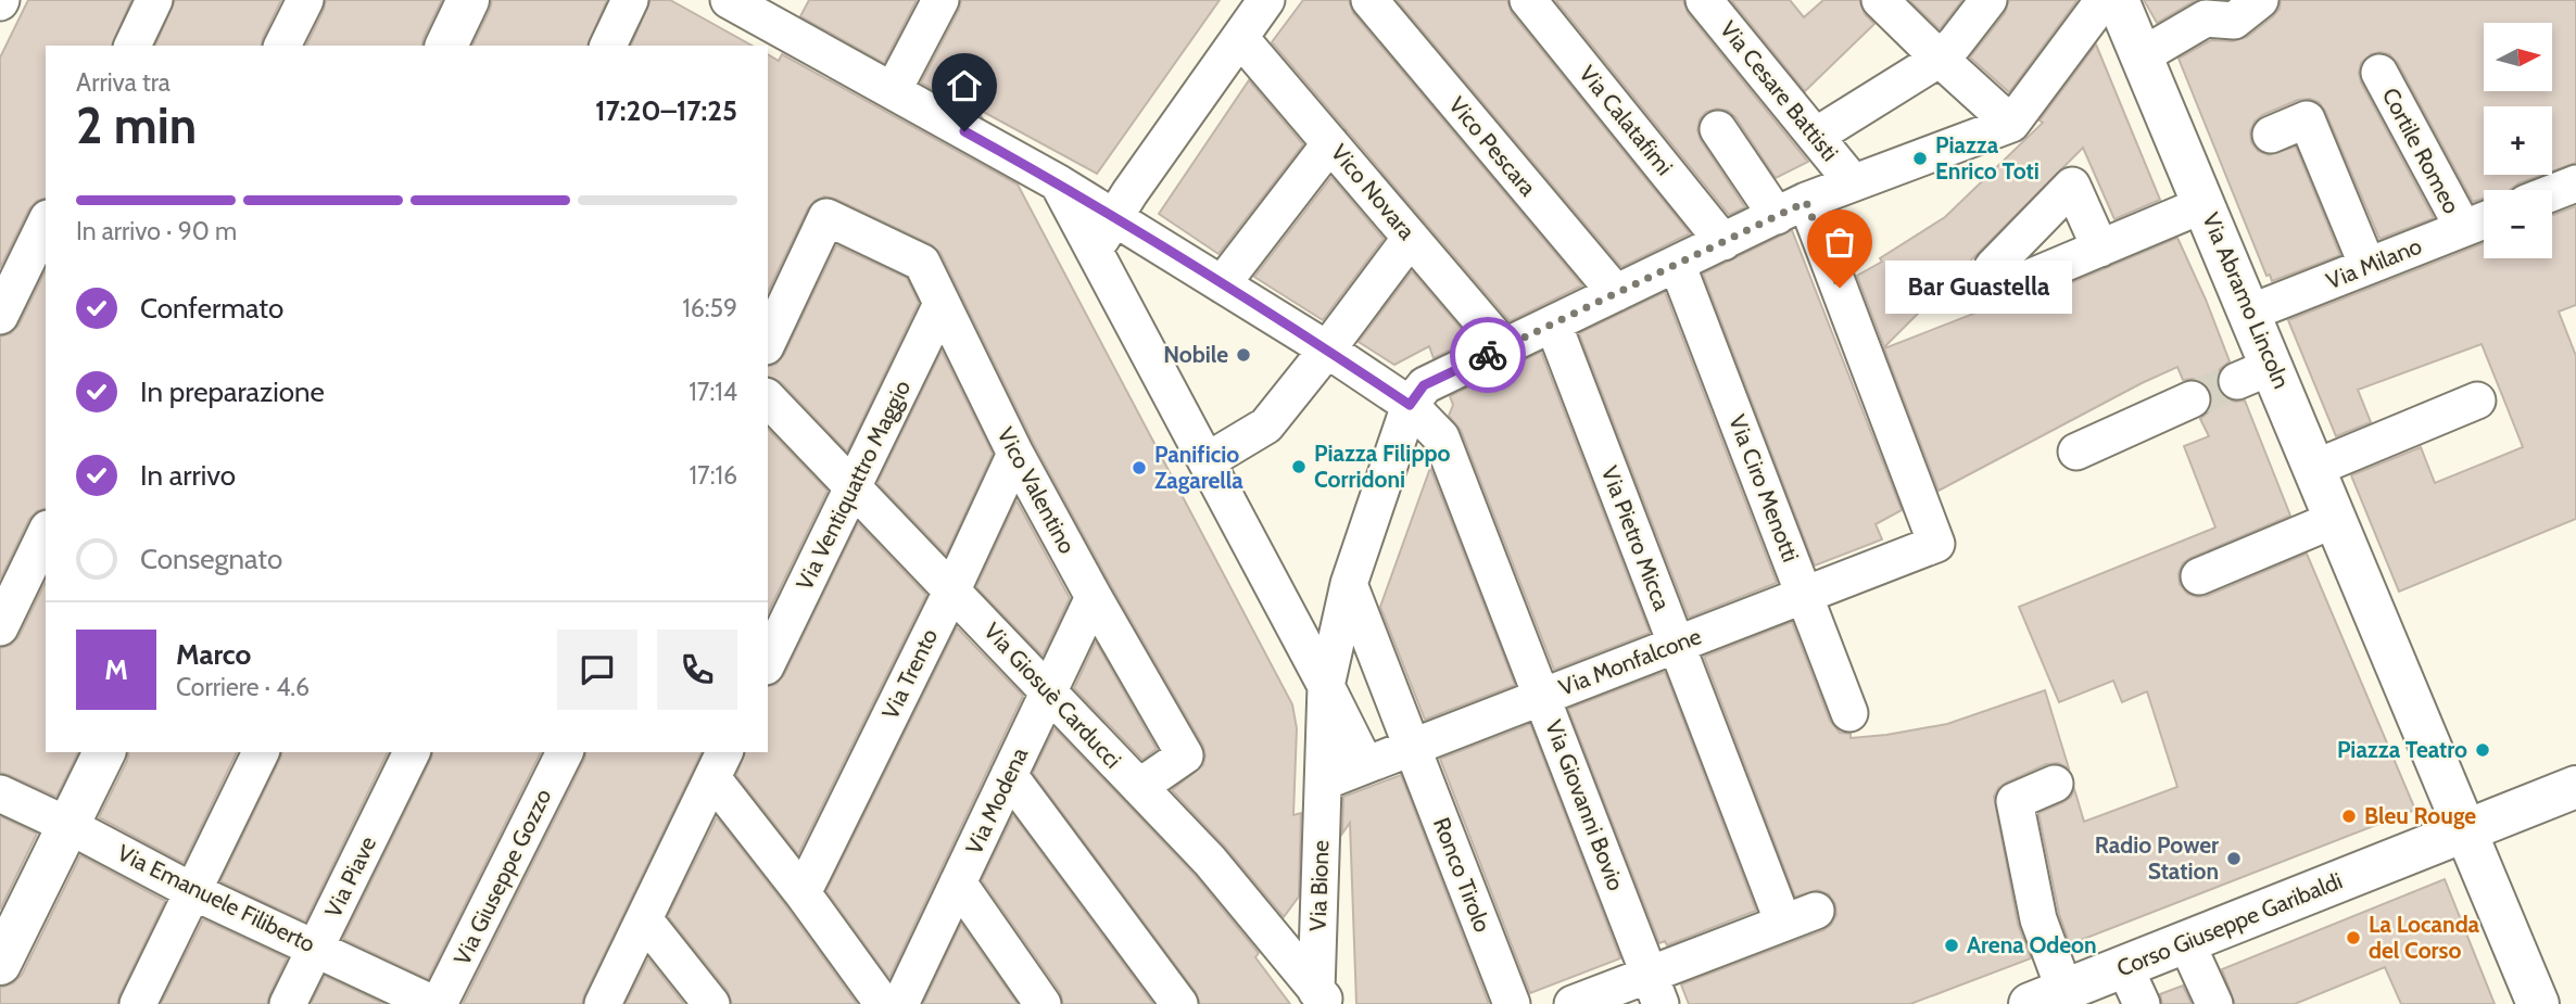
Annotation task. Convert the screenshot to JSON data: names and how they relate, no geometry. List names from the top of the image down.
{
  "streets": {
    "main road": ["Via Abramo Lincoln", "Corso Giuseppe Garibaldi"],
    "street": [
      "Via Cesare Battisti",
      "Via Calatafimi",
      "Vico Pescara",
      "Cortile Romeo",
      "Vico Novara",
      "Via Milano",
      "Via Ventiquattro Maggio",
      "Via Ciro Menotti",
      "Vico Valentino",
      "Via Pietro Micca",
      "Via Monfalcone",
      "Via Trento",
      "Via Giosuè Carducci",
      "Via Modena",
      "Via Giovanni Bovio",
      "Ronco Tirolo",
      "Via Piave",
      "Via Giuseppe Gozzo",
      "Via Bione",
      "Via Emanuele Filiberto"
    ]
  },
  "crossings": [
    ["Cortile Romeo", "Via Milano"],
    ["Via Milano", "Via Abramo Lincoln"],
    ["Via Abramo Lincoln", "Corso Giuseppe Garibaldi"],
    ["Via Ventiquattro Maggio", "Vico Valentino"],
    ["Via Ventiquattro Maggio", "Via Giosuè Carducci"],
    ["Via Ciro Menotti", "Via Monfalcone"],
    ["Vico Valentino", "Via Trento"],
    ["Vico Valentino", "Via Giosuè Carducci"],
    ["Vico Valentino", "Via Modena"],
    ["Via Pietro Micca", "Via Monfalcone"],
    ["Via Pietro Micca", "Via Giovanni Bovio"],
    ["Via Monfalcone", "Via Giovanni Bovio"],
    ["Via Monfalcone", "Ronco Tirolo"],
    ["Via Monfalcone", "Via Bione"],
    ["Via Trento", "Via Giosuè Carducci"],
    ["Via Giosuè Carducci", "Via Modena"],
    ["Via Giosuè Carducci", "Via Bione"],
    ["Via Giovanni Bovio", "Via Bione"],
    ["Ronco Tirolo", "Via Bione"],
    ["Via Piave", "Via Emanuele Filiberto"]
  ],
  "places": [
    "Piazza Enrico Toti",
    "Bar Guastella",
    "Nobile",
    "Piazza Filippo Corridoni",
    "Panificio Zagarella",
    "Piazza Teatro",
    "Bleu Rouge",
    "Radio Power Station",
    "La Locanda del Corso",
    "Arena Odeon"
  ],
  "north": "right",
  "page": {
    "map_buttons": ["+", "−"],
    "heading": ["2 min", "Arriva tra", "17:20–17:25"],
    "panel": ["Marco", "Corriere · 4.6"],
    "bar": "In arrivo · 90 m",
    "bubble": "Bar Guastella",
    "list": [
      ["Confermato", "16:59"],
      ["In preparazione", "17:14"],
      ["In arrivo", "17:16"],
      "Consegnato"
    ],
    "round": "M"
  }
}
